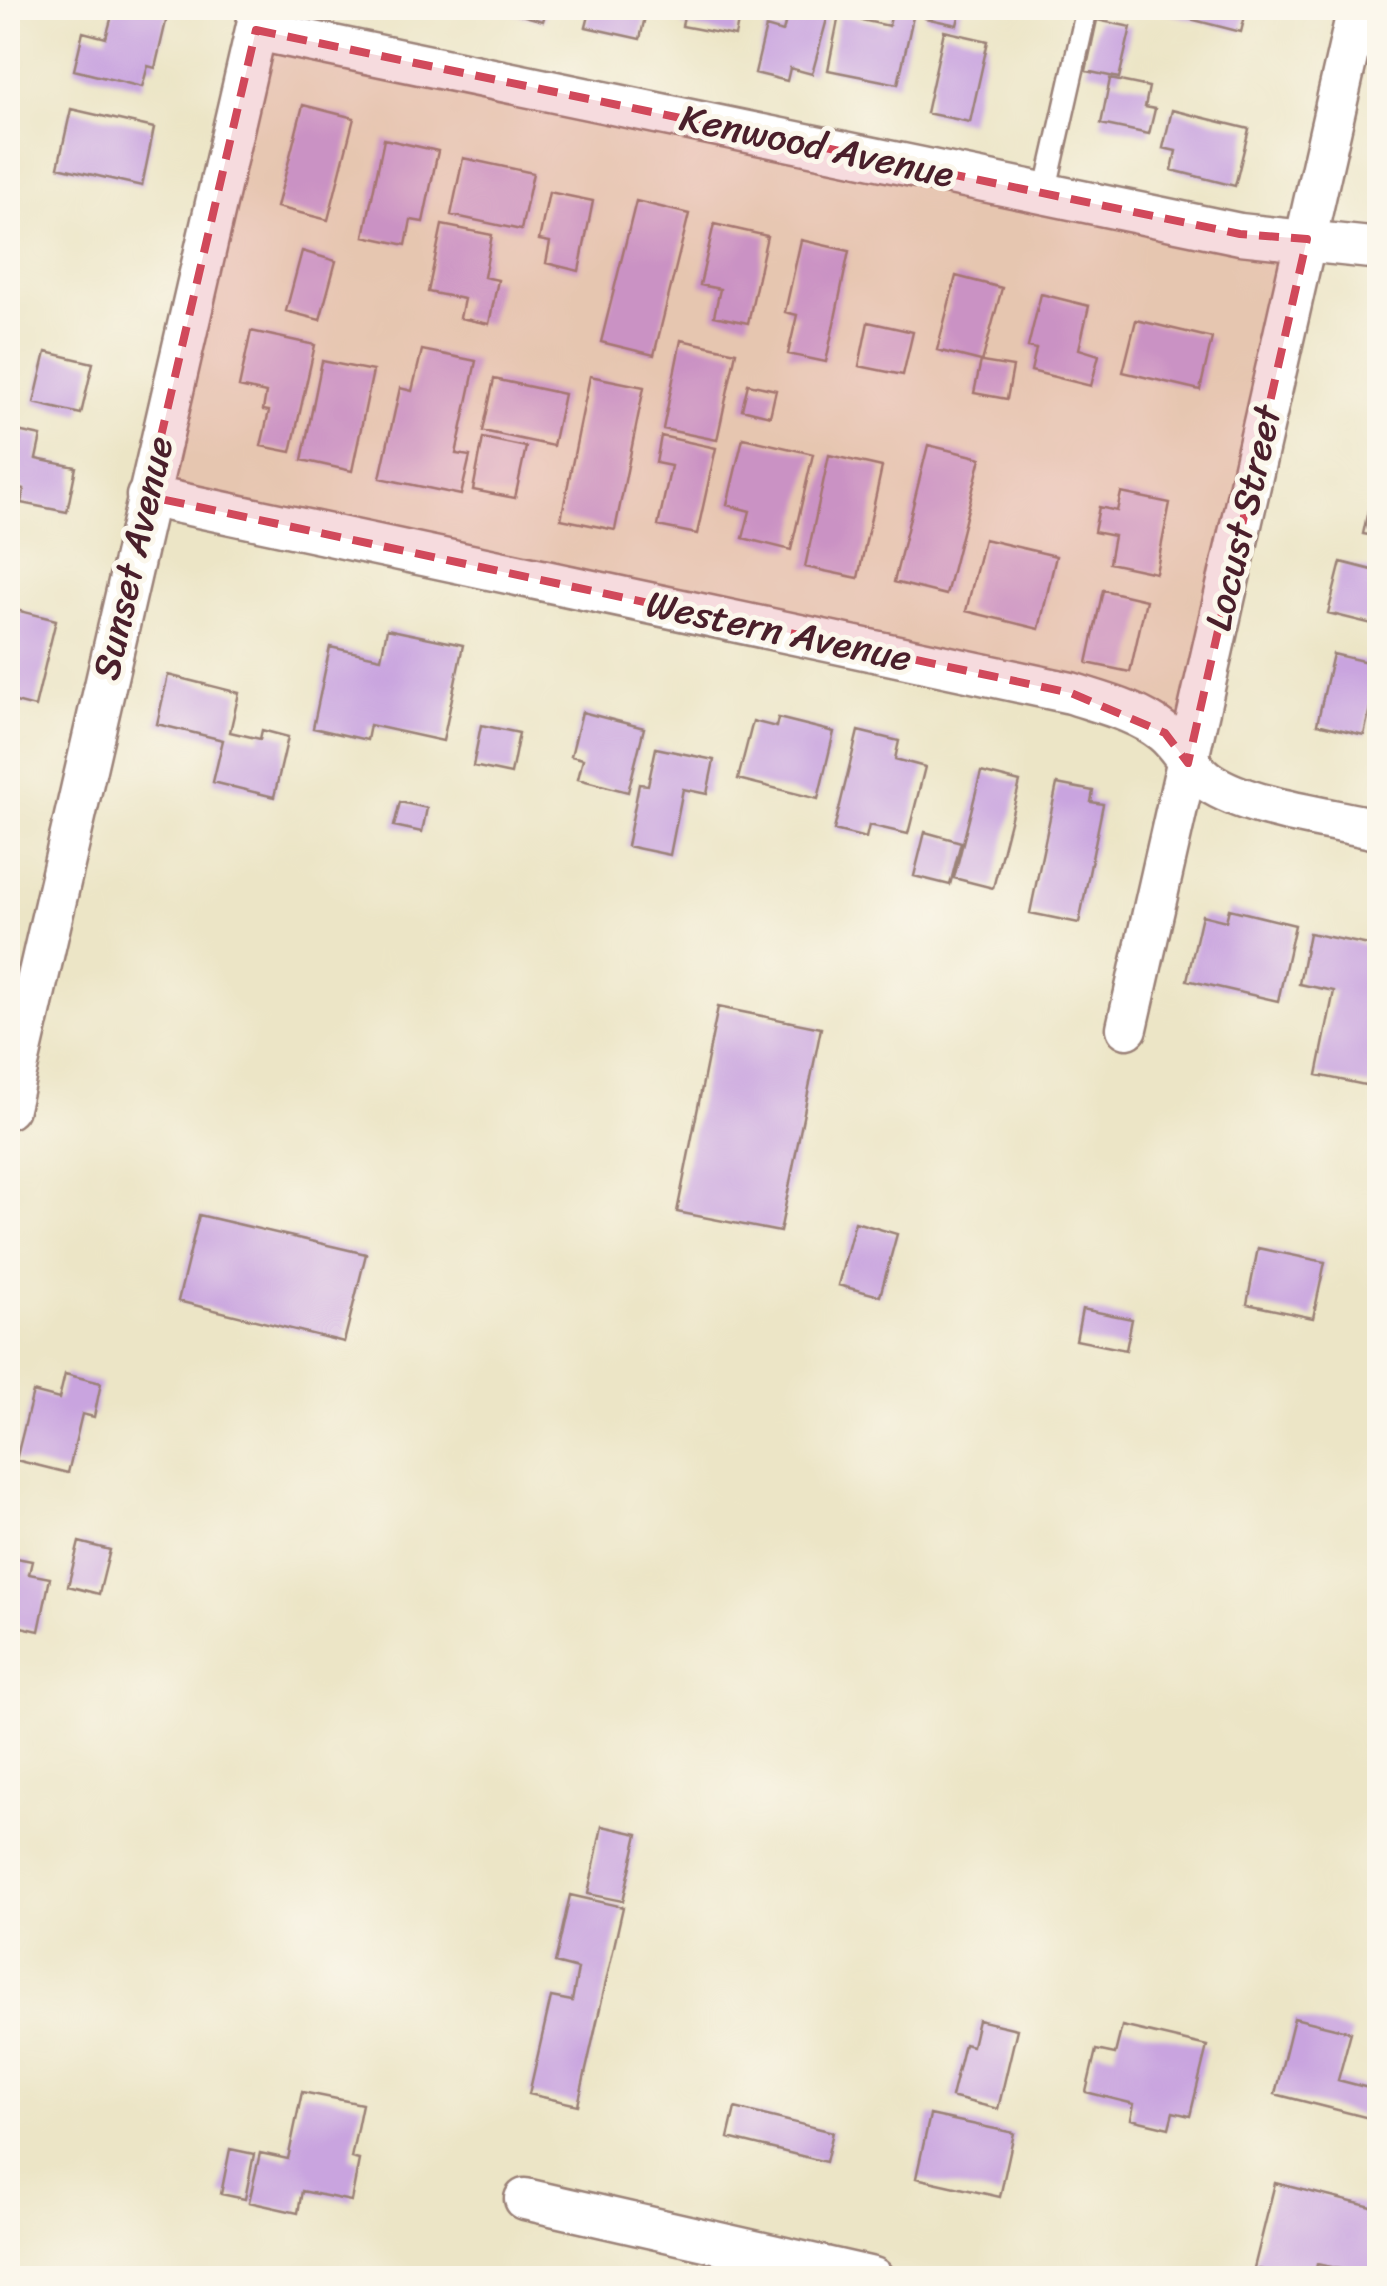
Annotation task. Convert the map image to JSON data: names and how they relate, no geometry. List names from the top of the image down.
{
  "streets": {
    "street": [
      "Kenwood Avenue",
      "Locust Street",
      "Sunset Avenue",
      "Western Avenue"
    ]
  },
  "crossings": [
    ["Kenwood Avenue", "Locust Street"],
    ["Kenwood Avenue", "Sunset Avenue"],
    ["Locust Street", "Western Avenue"],
    ["Sunset Avenue", "Western Avenue"]
  ]
}
